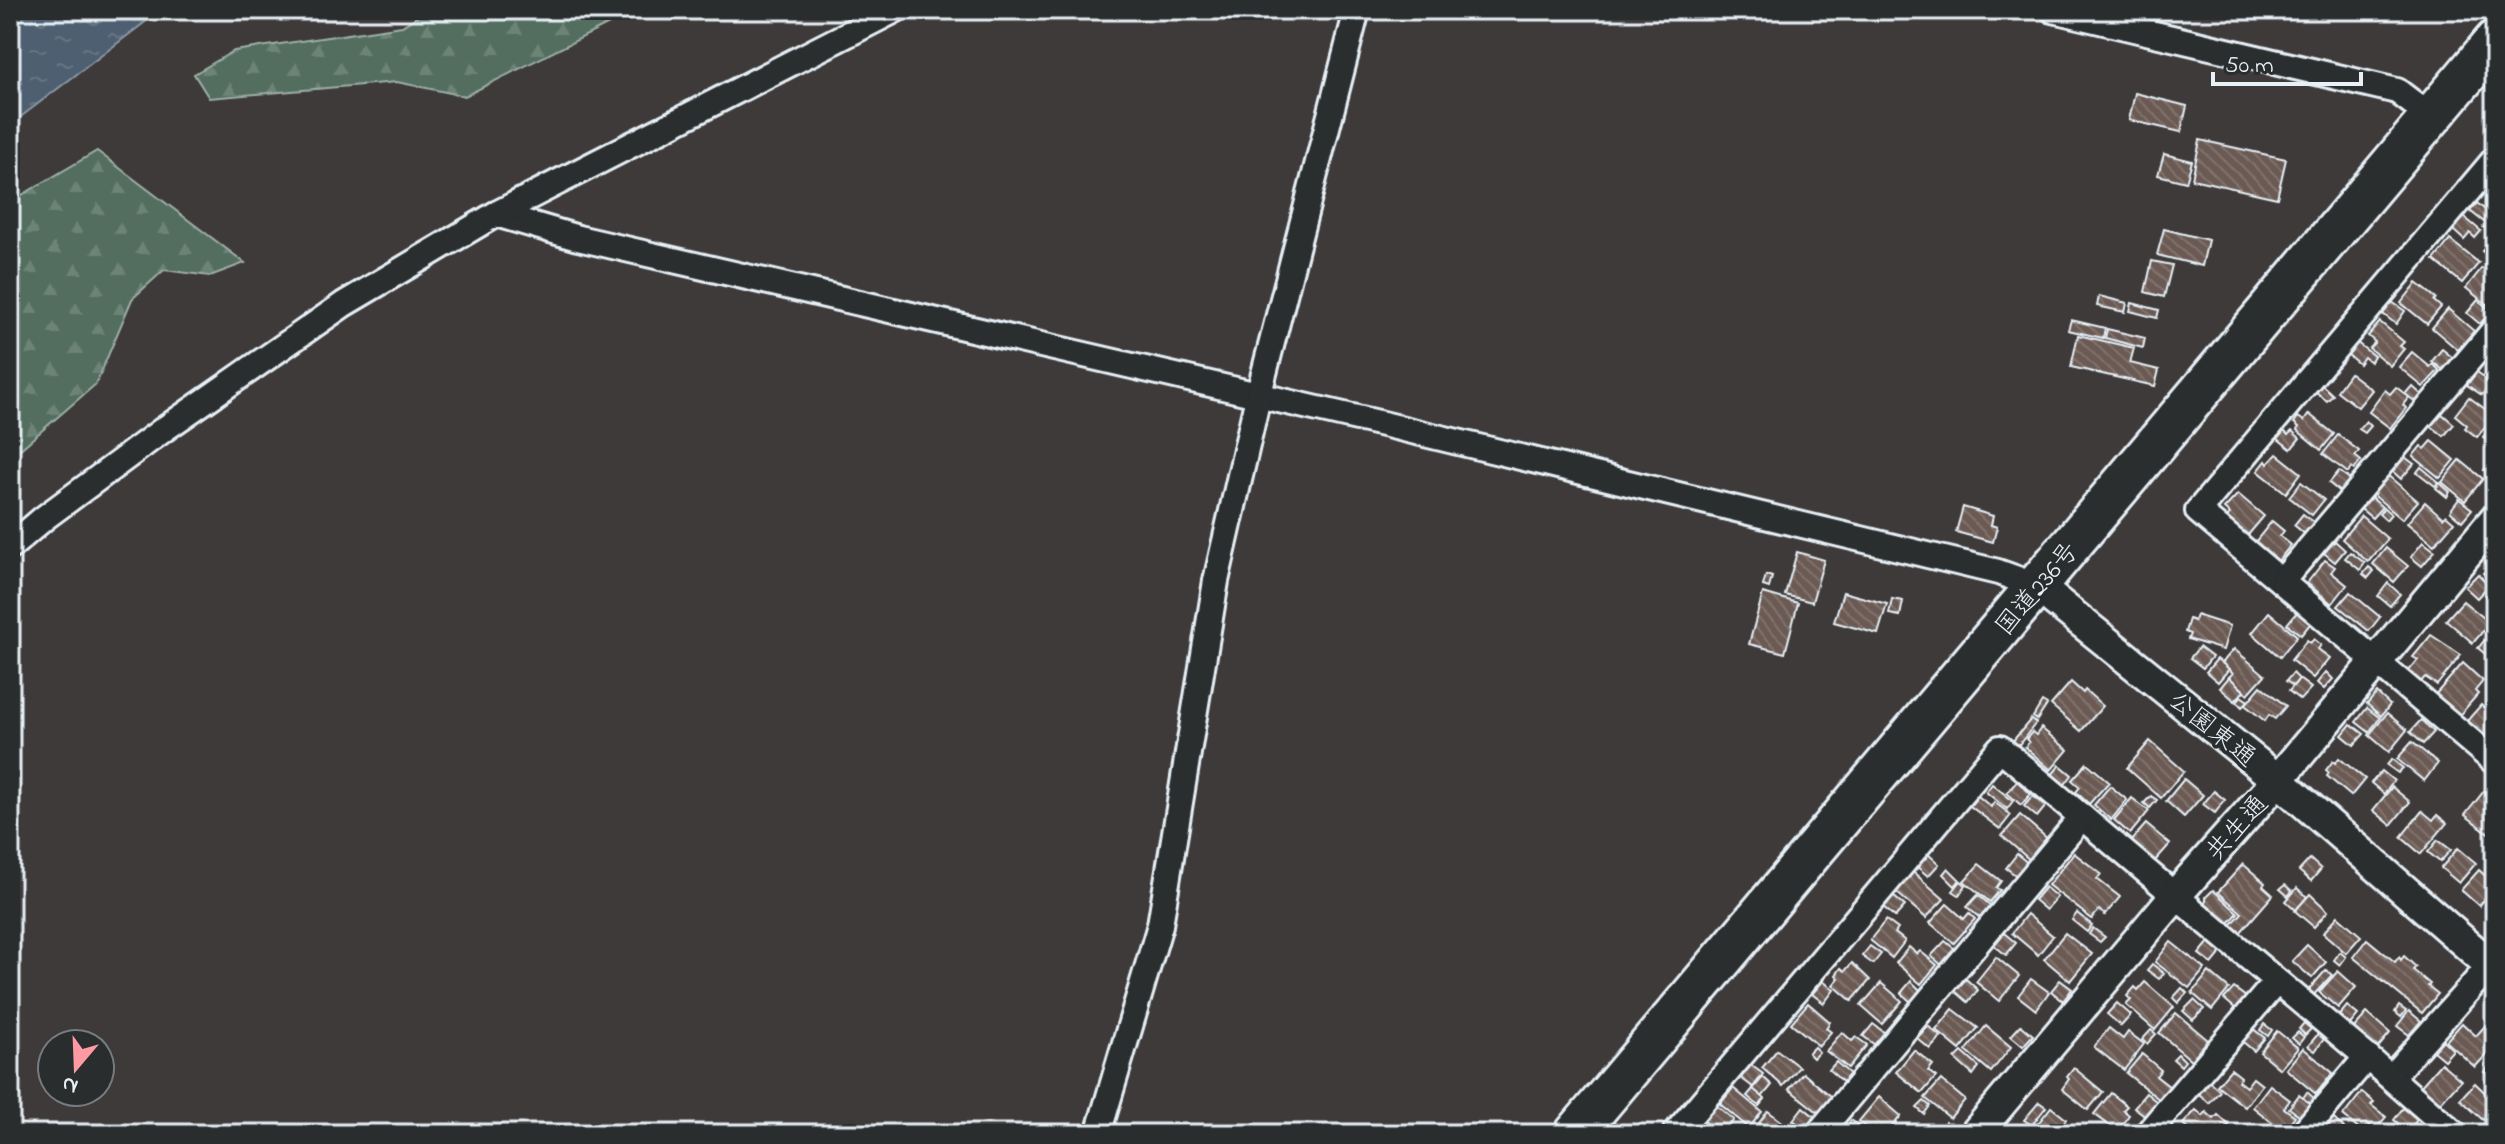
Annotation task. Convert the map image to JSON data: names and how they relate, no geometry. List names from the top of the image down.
{
  "streets": {
    "highway": ["国道236号"],
    "street": ["公園東通", "共生通"]
  },
  "crossings": [
    ["国道236号", "公園東通"],
    ["公園東通", "共生通"]
  ],
  "scale_bar": "50 m",
  "north": "bottom"
}
